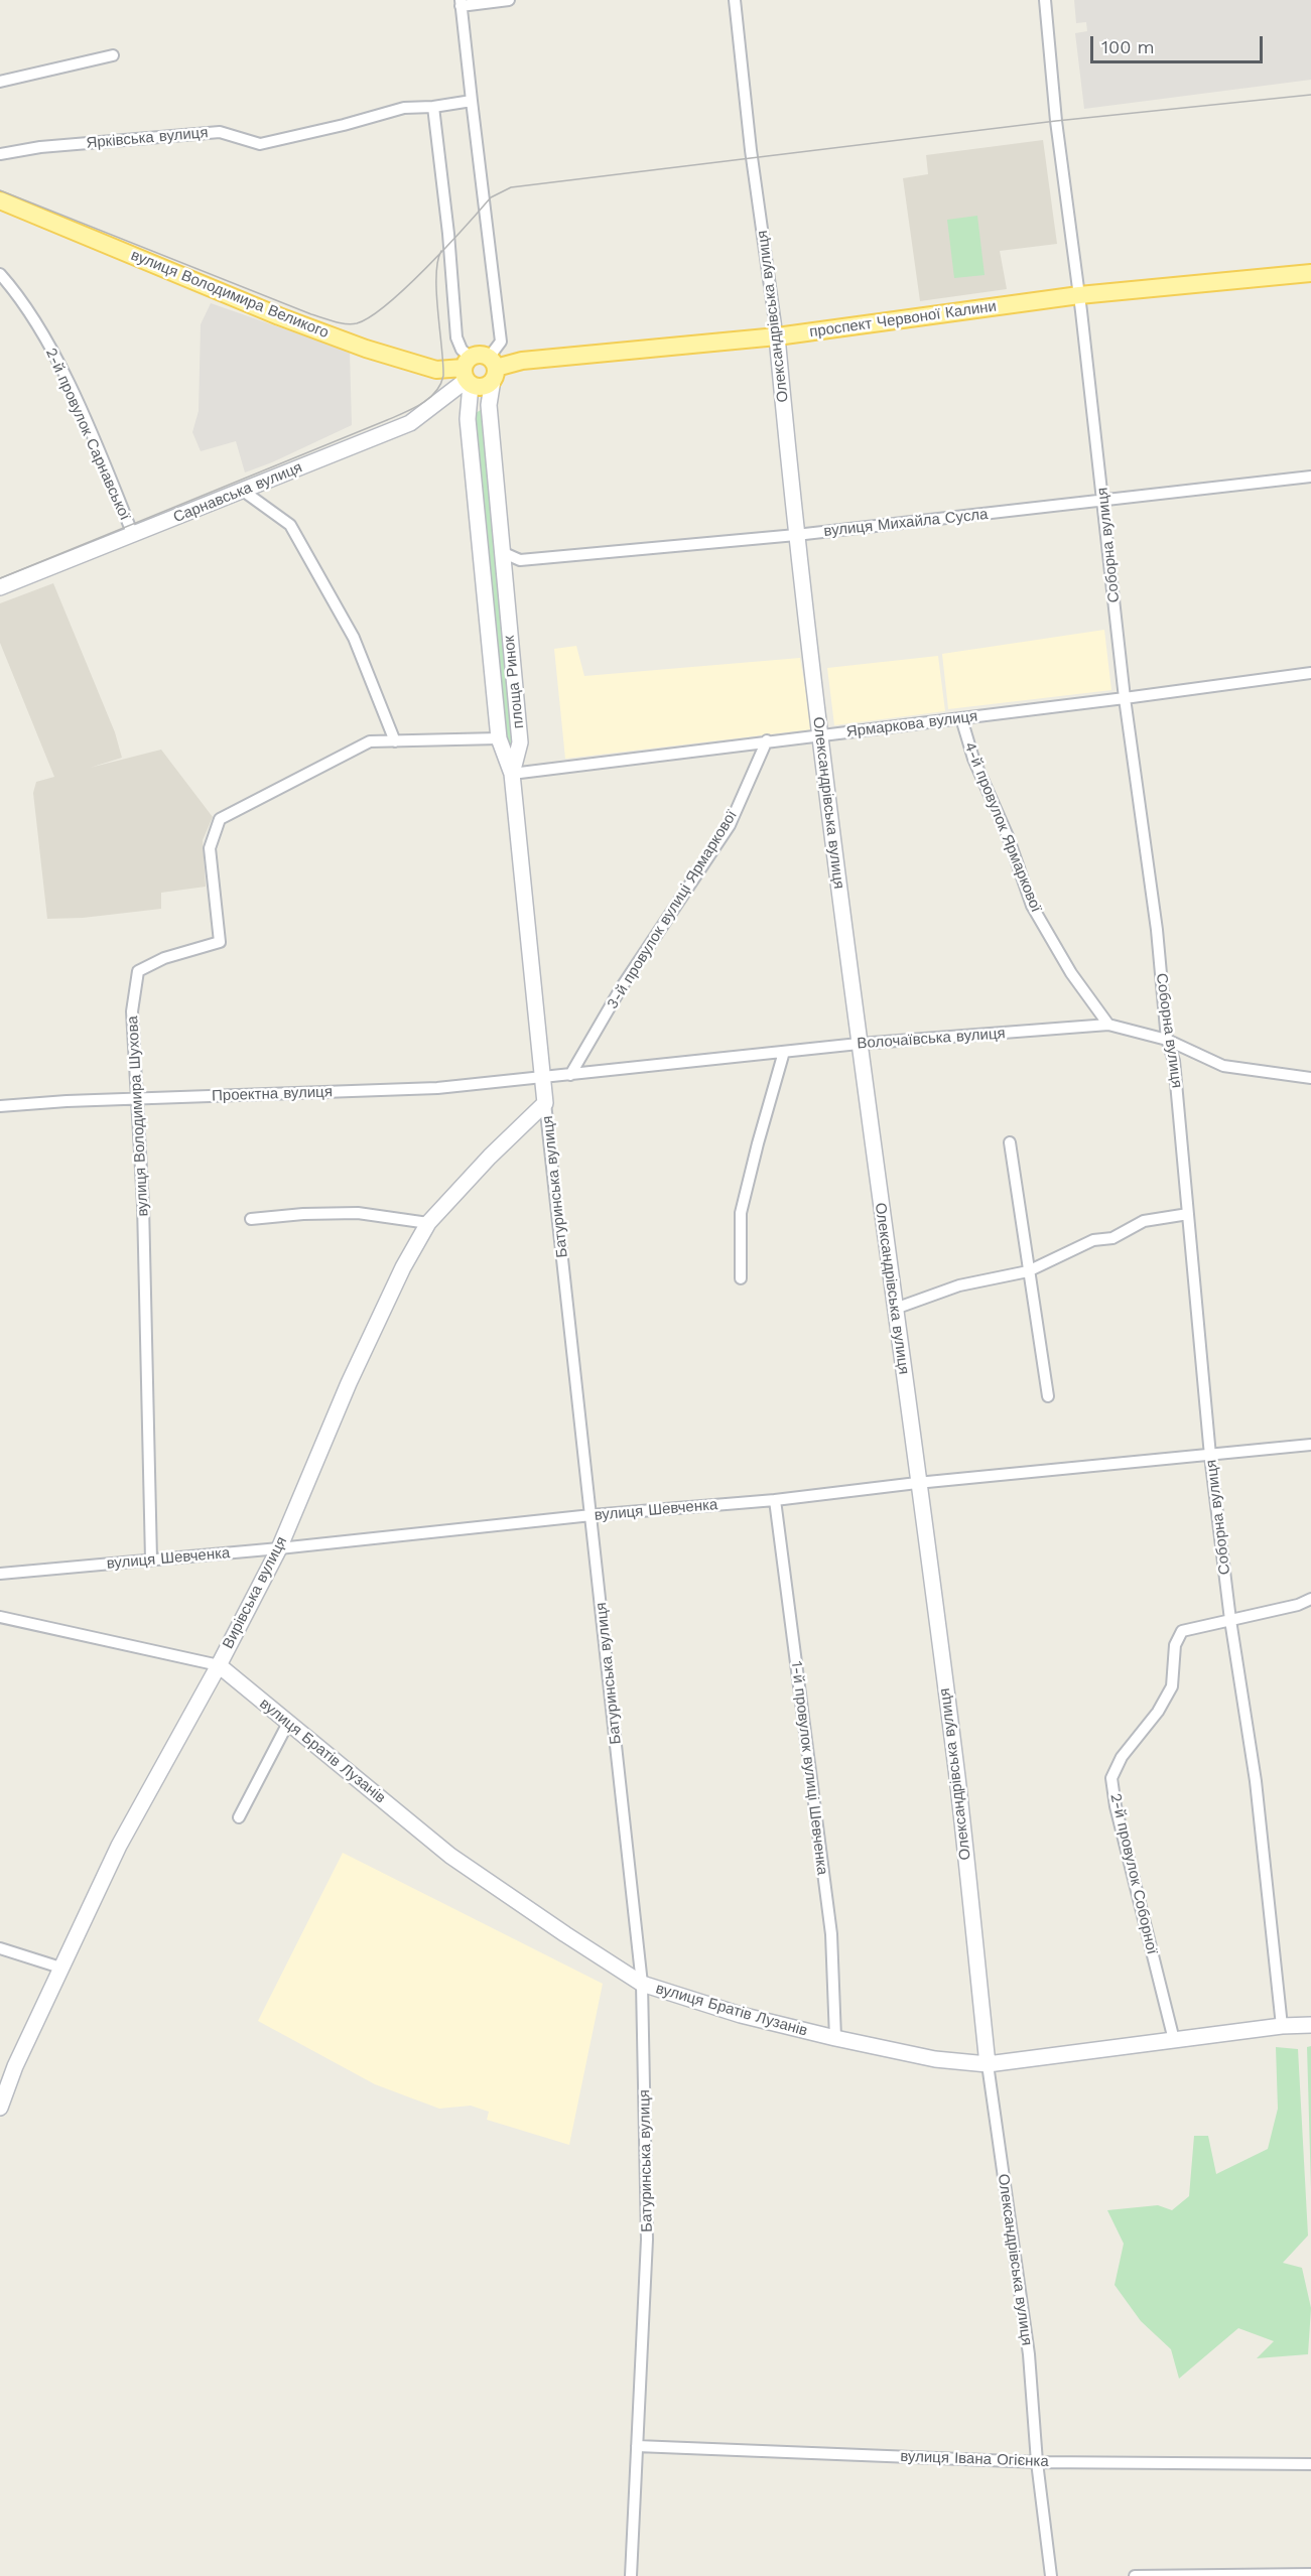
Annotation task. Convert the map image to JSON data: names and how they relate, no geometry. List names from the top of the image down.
{
  "streets": {
    "main road": [
      "вулиця Володимира Великого",
      "Олександрівська вулиця",
      "проспект Червоної Калини",
      "Сарнавська вулиця",
      "площа Ринок",
      "Батуринська вулиця",
      "Вирівська вулиця",
      "вулиця Братів Лузанів"
    ],
    "street": [
      "Ярківська вулиця",
      "2-й провулок Сарнавської",
      "вулиця Михайла Сусла",
      "Соборна вулиця",
      "Ярмаркова вулиця",
      "4-й провулок Ярмаркової",
      "3-й провулок вулиці Ярмаркової",
      "Волочаївська вулиця",
      "Проектна вулиця",
      "вулиця Володимира Шухова",
      "вулиця Шевченка",
      "1-й провулок вулиці Шевченка",
      "2-й провулок Соборної",
      "вулиця Івана Огієнка"
    ]
  },
  "crossings": [
    ["вулиця Володимира Великого", "Сарнавська вулиця"],
    ["вулиця Володимира Великого", "площа Ринок"],
    ["Олександрівська вулиця", "проспект Червоної Калини"],
    ["Олександрівська вулиця", "вулиця Михайла Сусла"],
    ["Олександрівська вулиця", "Ярмаркова вулиця"],
    ["Олександрівська вулиця", "Волочаївська вулиця"],
    ["Олександрівська вулиця", "вулиця Шевченка"],
    ["Олександрівська вулиця", "вулиця Братів Лузанів"],
    ["Олександрівська вулиця", "вулиця Івана Огієнка"],
    ["проспект Червоної Калини", "Соборна вулиця"],
    ["проспект Червоної Калини", "площа Ринок"],
    ["2-й провулок Сарнавської", "Сарнавська вулиця"],
    ["Сарнавська вулиця", "площа Ринок"],
    ["вулиця Михайла Сусла", "Соборна вулиця"],
    ["вулиця Михайла Сусла", "площа Ринок"],
    ["Соборна вулиця", "Ярмаркова вулиця"],
    ["Соборна вулиця", "Волочаївська вулиця"],
    ["Соборна вулиця", "вулиця Шевченка"],
    ["Соборна вулиця", "вулиця Братів Лузанів"],
    ["Соборна вулиця", "2-й провулок Соборної"],
    ["площа Ринок", "Ярмаркова вулиця"],
    ["площа Ринок", "вулиця Володимира Шухова"],
    ["площа Ринок", "Батуринська вулиця"],
    ["Ярмаркова вулиця", "4-й провулок Ярмаркової"],
    ["Ярмаркова вулиця", "3-й провулок вулиці Ярмаркової"],
    ["Ярмаркова вулиця", "Батуринська вулиця"],
    ["4-й провулок Ярмаркової", "Волочаївська вулиця"],
    ["3-й провулок вулиці Ярмаркової", "Волочаївська вулиця"],
    ["Волочаївська вулиця", "Проектна вулиця"],
    ["Волочаївська вулиця", "Батуринська вулиця"],
    ["Проектна вулиця", "вулиця Володимира Шухова"],
    ["Проектна вулиця", "Батуринська вулиця"],
    ["вулиця Володимира Шухова", "вулиця Шевченка"],
    ["Батуринська вулиця", "вулиця Шевченка"],
    ["Батуринська вулиця", "Вирівська вулиця"],
    ["Батуринська вулиця", "вулиця Братів Лузанів"],
    ["Батуринська вулиця", "вулиця Івана Огієнка"],
    ["вулиця Шевченка", "Вирівська вулиця"],
    ["вулиця Шевченка", "1-й провулок вулиці Шевченка"],
    ["Вирівська вулиця", "вулиця Братів Лузанів"],
    ["вулиця Братів Лузанів", "1-й провулок вулиці Шевченка"],
    ["вулиця Братів Лузанів", "2-й провулок Соборної"]
  ],
  "scale_bar": "100 m"
}
